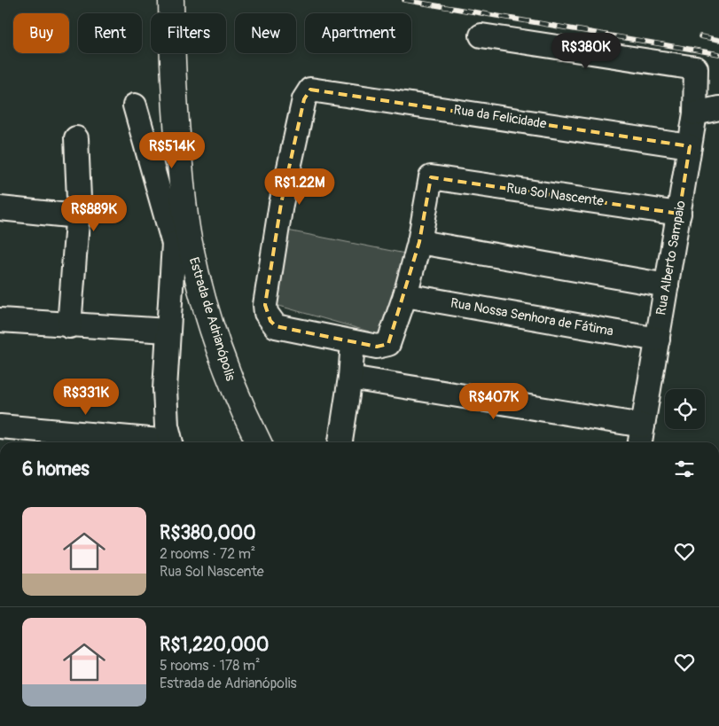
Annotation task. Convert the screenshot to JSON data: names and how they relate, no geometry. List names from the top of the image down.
{
  "streets": {
    "main road": ["Estrada de Adrianópolis"],
    "street": [
      "Rua da Felicidade",
      "Rua Sol Nascente",
      "Rua Alberto Sampaio",
      "Rua Nossa Senhora de Fátima"
    ]
  },
  "crossings": [
    ["Rua da Felicidade", "Rua Alberto Sampaio"],
    ["Rua Sol Nascente", "Rua Alberto Sampaio"],
    ["Rua Alberto Sampaio", "Rua Nossa Senhora de Fátima"]
  ],
  "page": {
    "chip": [
      "Buy",
      "Rent",
      "Filters",
      "New",
      "Apartment"
    ],
    "price": [
      "R$380K",
      "R$514K",
      "R$1.22M",
      "R$889K",
      "R$331K",
      "R$407K"
    ],
    "heading": "6 homes",
    "list": [
      {
        "name": "R$380,000",
        "note": "2 rooms · 72 m² · Rua Sol Nascente"
      },
      {
        "name": "R$1,220,000",
        "note": "5 rooms · 178 m² · Estrada de Adrianópolis"
      }
    ]
  }
}
